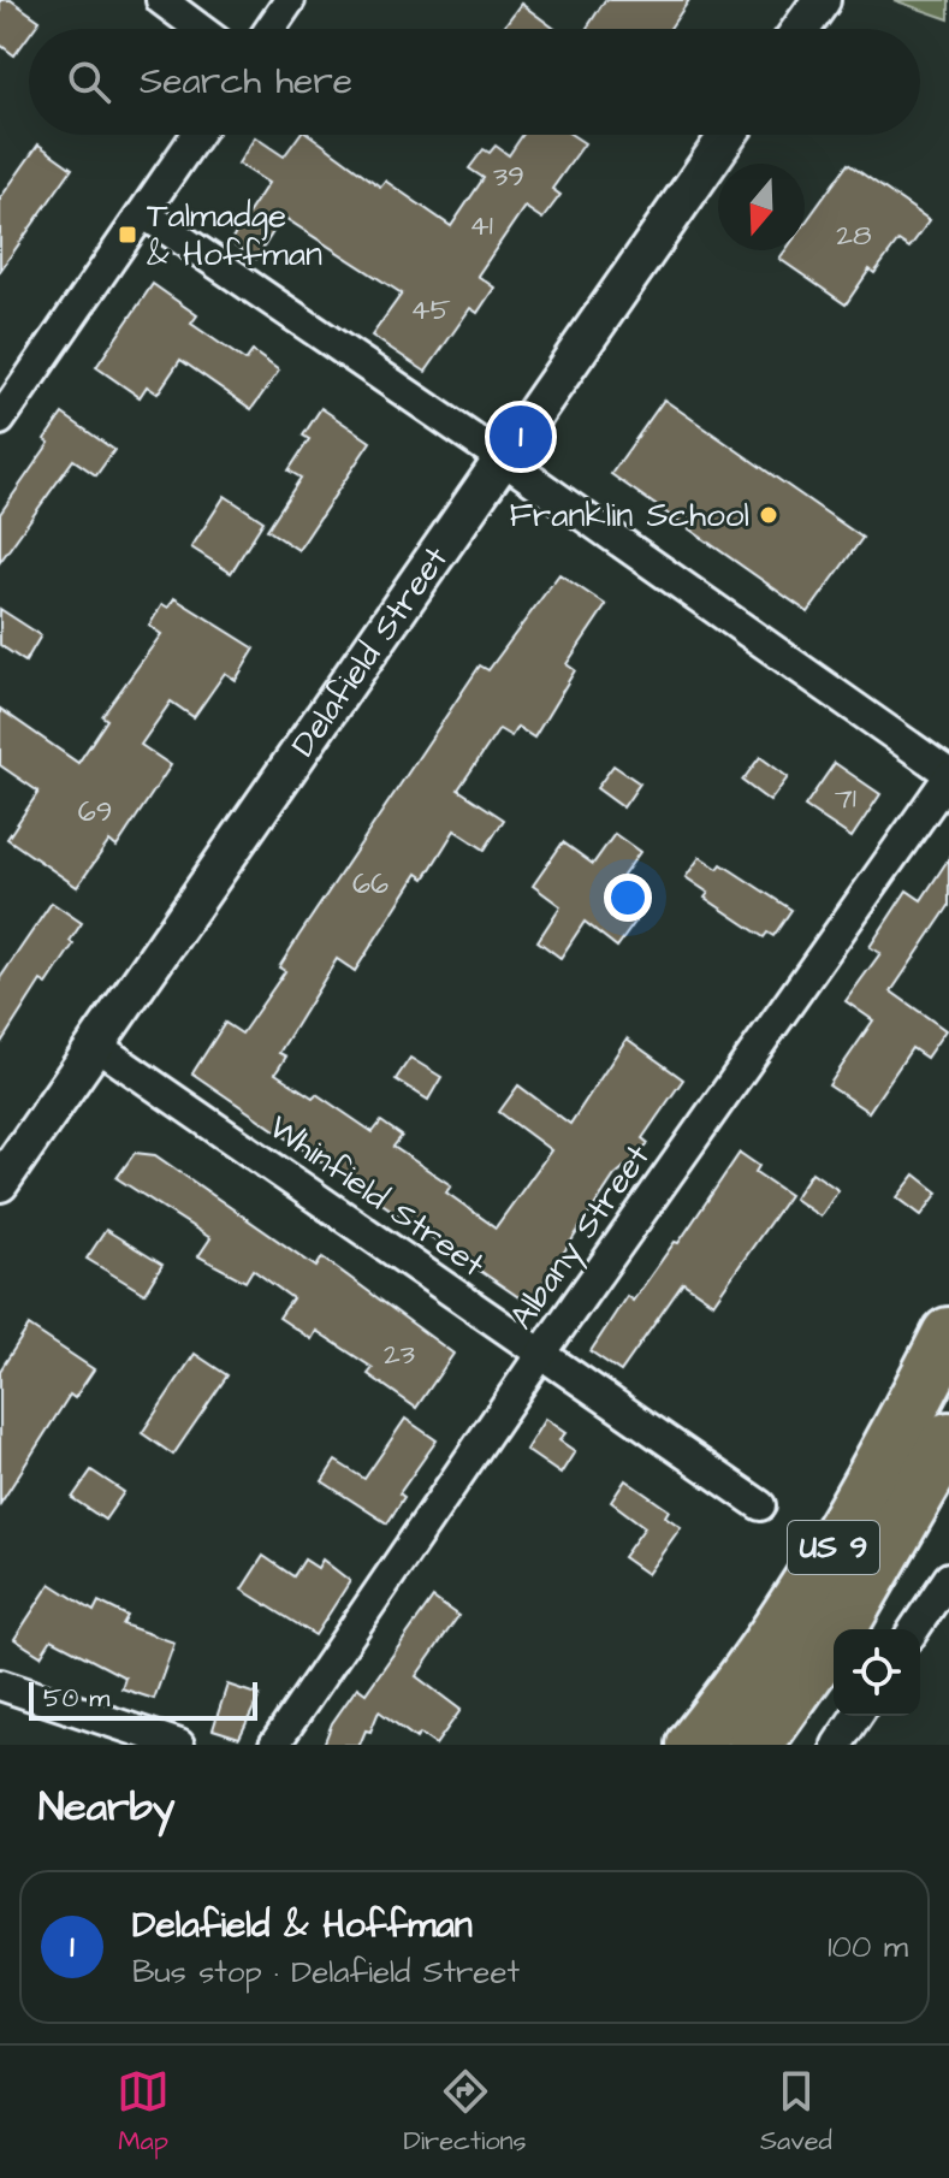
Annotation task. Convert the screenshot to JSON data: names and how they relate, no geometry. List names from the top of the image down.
{
  "streets": {
    "highway": ["US 9"],
    "street": ["Delafield Street", "Whinfield Street", "Albany Street"]
  },
  "crossings": [
    ["Delafield Street", "Whinfield Street"],
    ["Whinfield Street", "Albany Street"]
  ],
  "places": {
    "transit": ["Talmadge & Hoffman"],
    "other": ["Franklin School"]
  },
  "house_numbers": [
    "39",
    "41",
    "28",
    "45",
    "71",
    "69",
    "66",
    "23"
  ],
  "scale_bar": "50 m",
  "north": "bottom",
  "page": {
    "search": "Search here",
    "pins": "1",
    "scale": "50 m",
    "heading": "Nearby",
    "list": [
      {
        "mark": "1",
        "name": "Delafield & Hoffman",
        "note": "Bus stop · Delafield Street",
        "value": "100 m"
      }
    ],
    "nav": ["Map", "Directions", "Saved"]
  }
}
